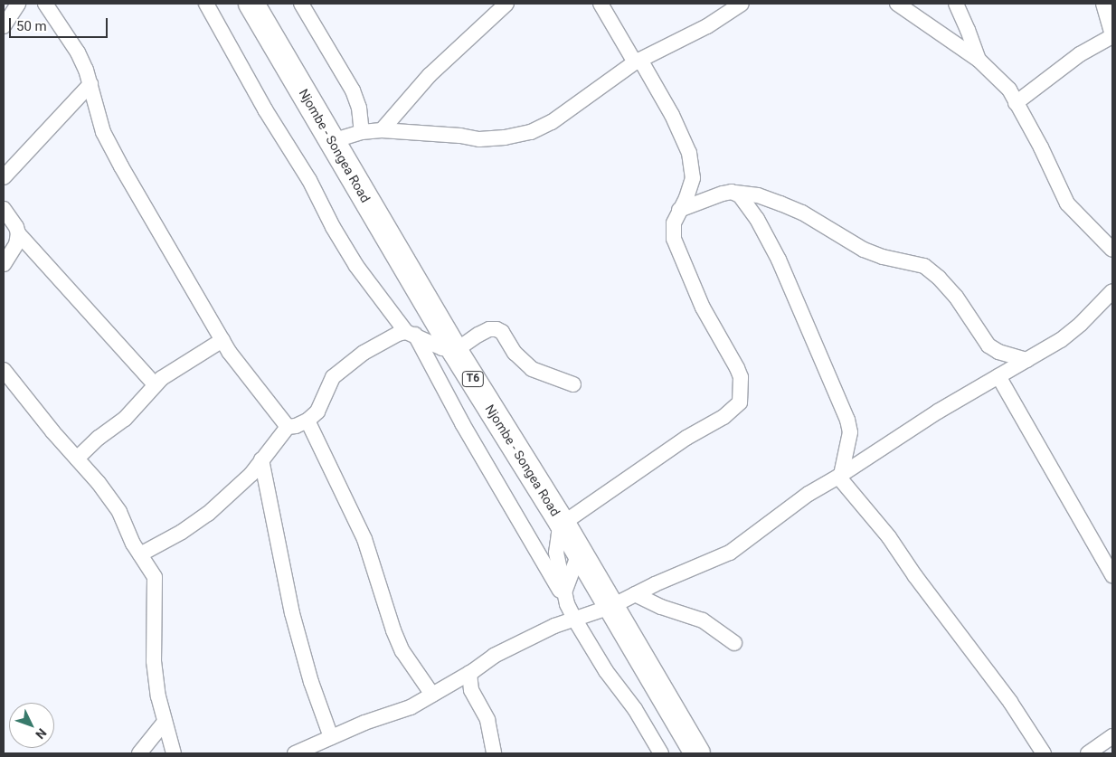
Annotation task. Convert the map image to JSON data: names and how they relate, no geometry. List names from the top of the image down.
{
  "streets": {
    "highway": ["Njombe - Songea Road", "T6"]
  },
  "scale_bar": "50 m",
  "north": "bottom right"
}
